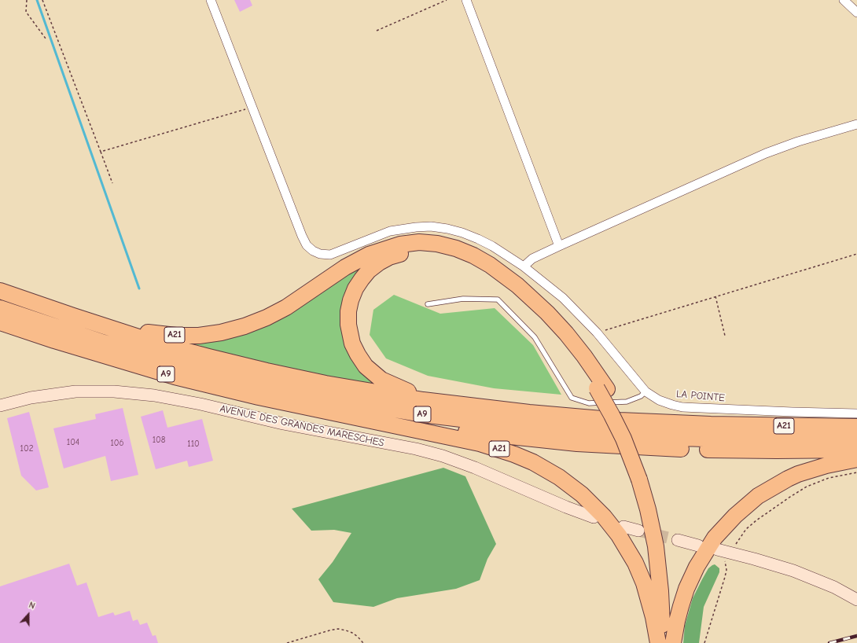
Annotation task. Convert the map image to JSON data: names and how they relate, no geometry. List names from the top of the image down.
{
  "streets": {
    "highway": ["A21", "A9"],
    "main road": ["AVENUE DES GRANDES MARESCHES"],
    "street": ["LA POINTE"]
  },
  "crossings": [
    ["A21", "A9"]
  ],
  "house_numbers": [
    "108",
    "104",
    "106",
    "110",
    "102"
  ],
  "north": "top"
}
